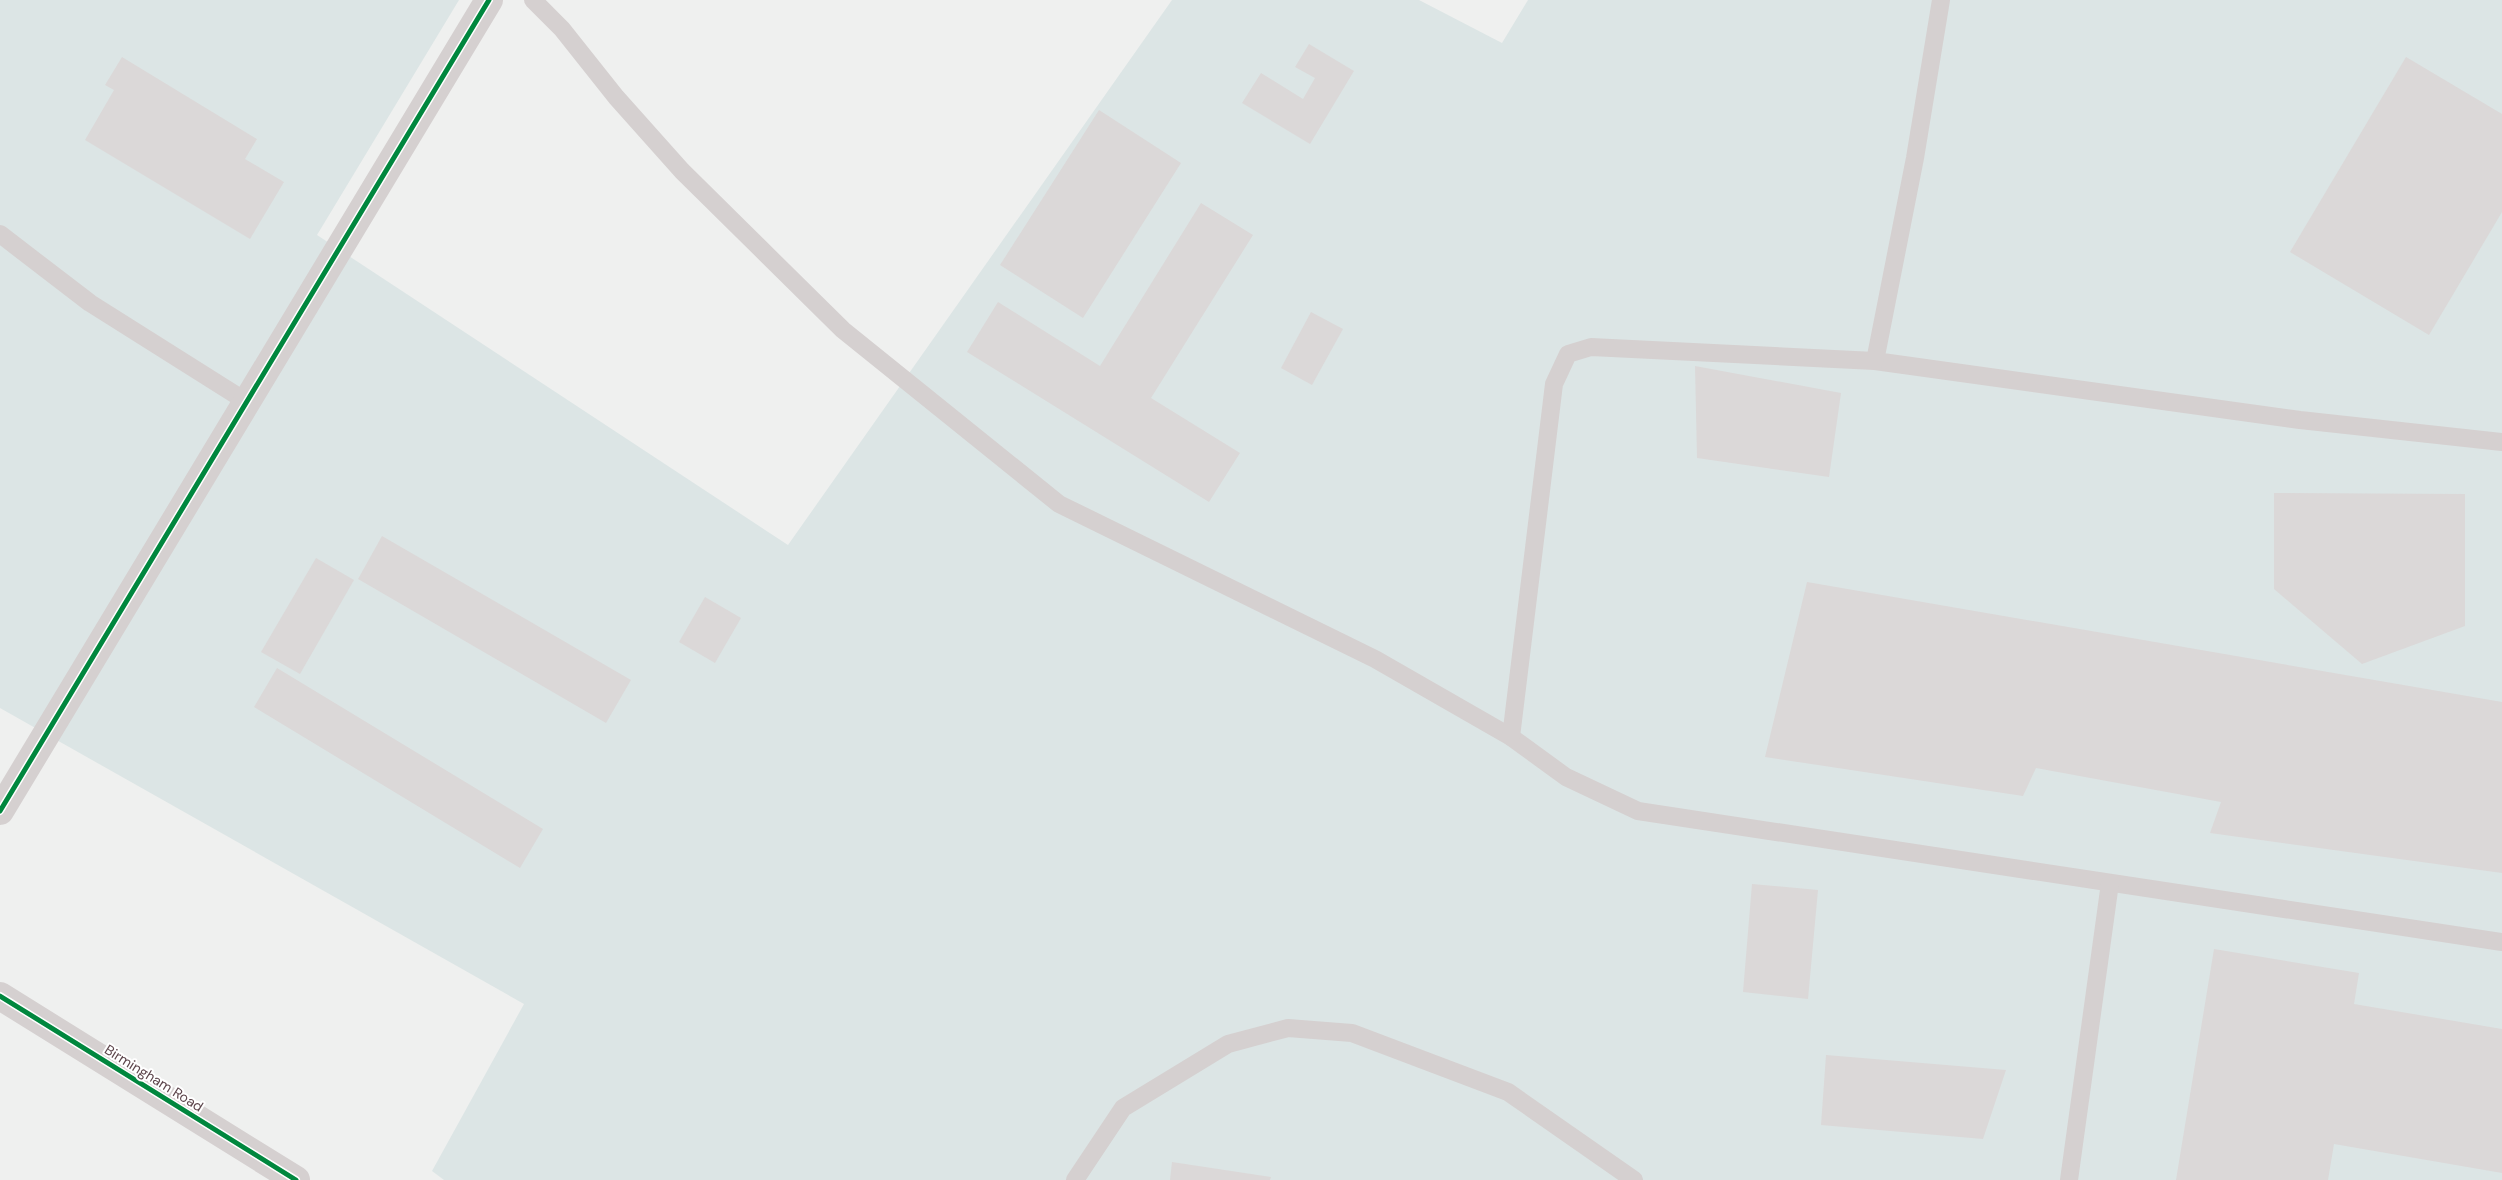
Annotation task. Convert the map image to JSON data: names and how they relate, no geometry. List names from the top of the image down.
{
  "streets": {
    "street": ["Birmingham Road"]
  }
}
